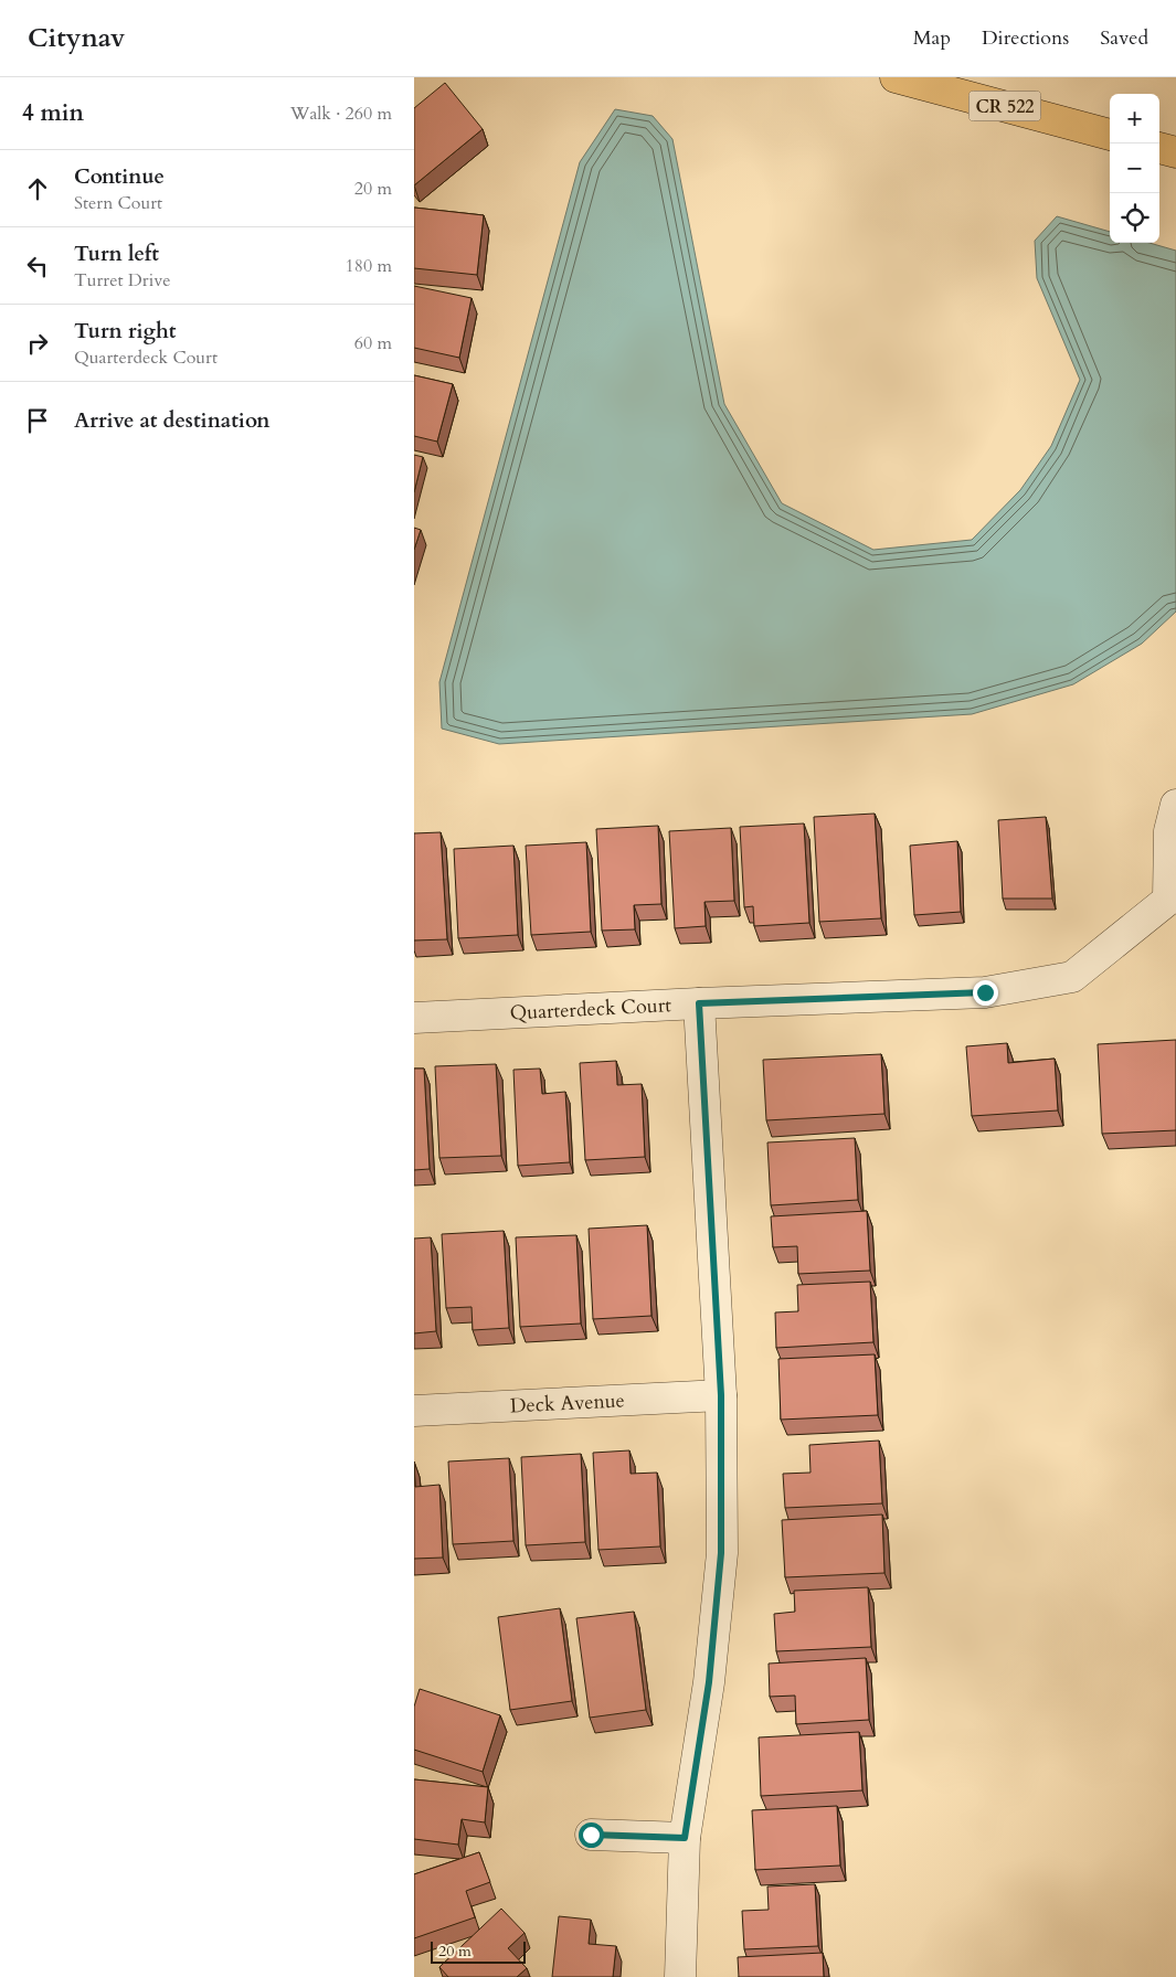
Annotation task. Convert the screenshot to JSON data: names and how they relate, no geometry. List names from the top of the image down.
{
  "streets": {
    "main road": ["CR 522"],
    "street": ["Quarterdeck Court", "Deck Avenue"]
  },
  "scale_bar": "20 m",
  "page": {
    "header": "Citynav",
    "nav": ["Map", "Directions", "Saved"],
    "heading": ["4 min", "Walk · 260 m"],
    "map_buttons": ["+", "−"],
    "list": [
      ["Continue", "Stern Court", "20 m"],
      ["Turn left", "Turret Drive", "180 m"],
      ["Turn right", "Quarterdeck Court", "60 m"],
      "Arrive at destination"
    ],
    "scale": "20 m"
  }
}
